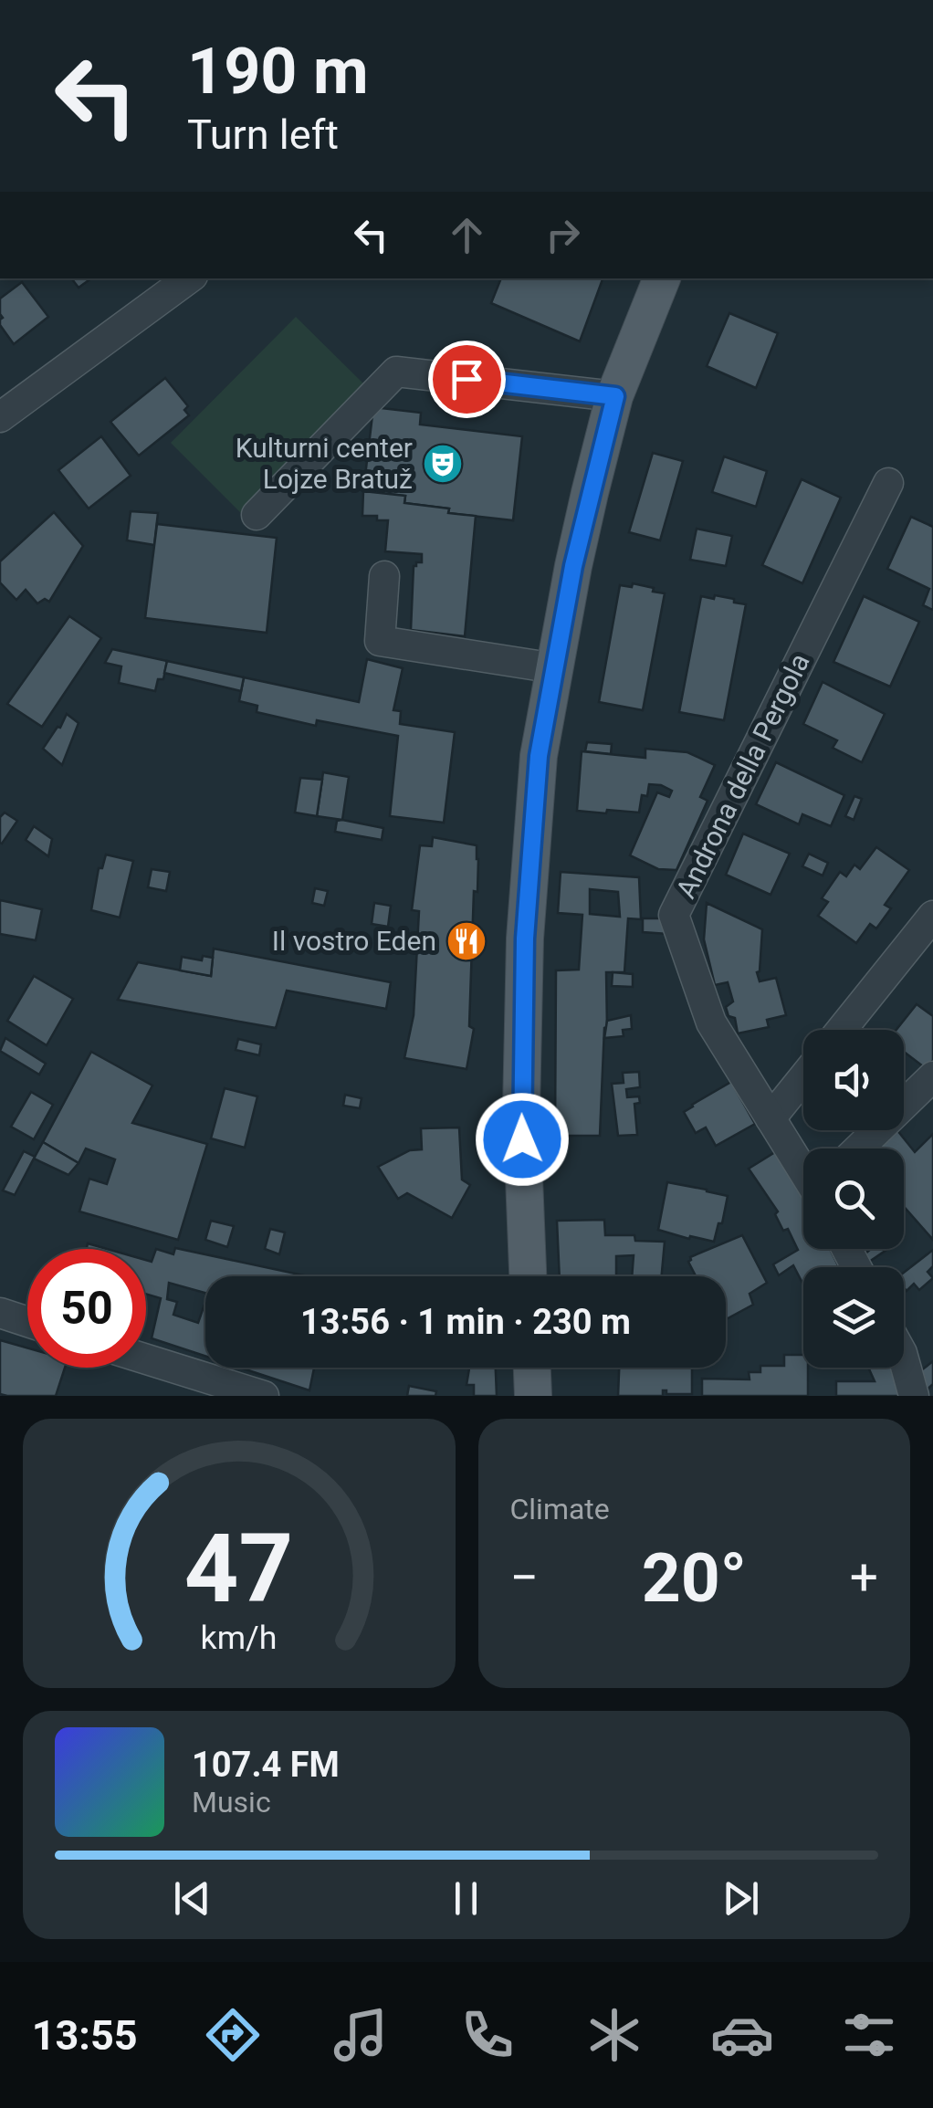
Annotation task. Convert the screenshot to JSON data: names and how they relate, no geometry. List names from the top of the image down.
{
  "streets": {
    "street": ["Androna della Pergola"]
  },
  "places": {
    "theatre": ["Kulturni center Lojze Bratuž"],
    "restaurant": ["Il vostro Eden"]
  },
  "page": {
    "turn": ["190 m", "Turn left"],
    "limit": "50",
    "trip": "13:56 · 1 min · 230 m",
    "tile": "Climate",
    "heat": ["−", "20°", "+"],
    "song": ["107.4 FM", "Music"],
    "tabs": "13:55",
    "gauge": ["47", "km/h"]
  }
}
